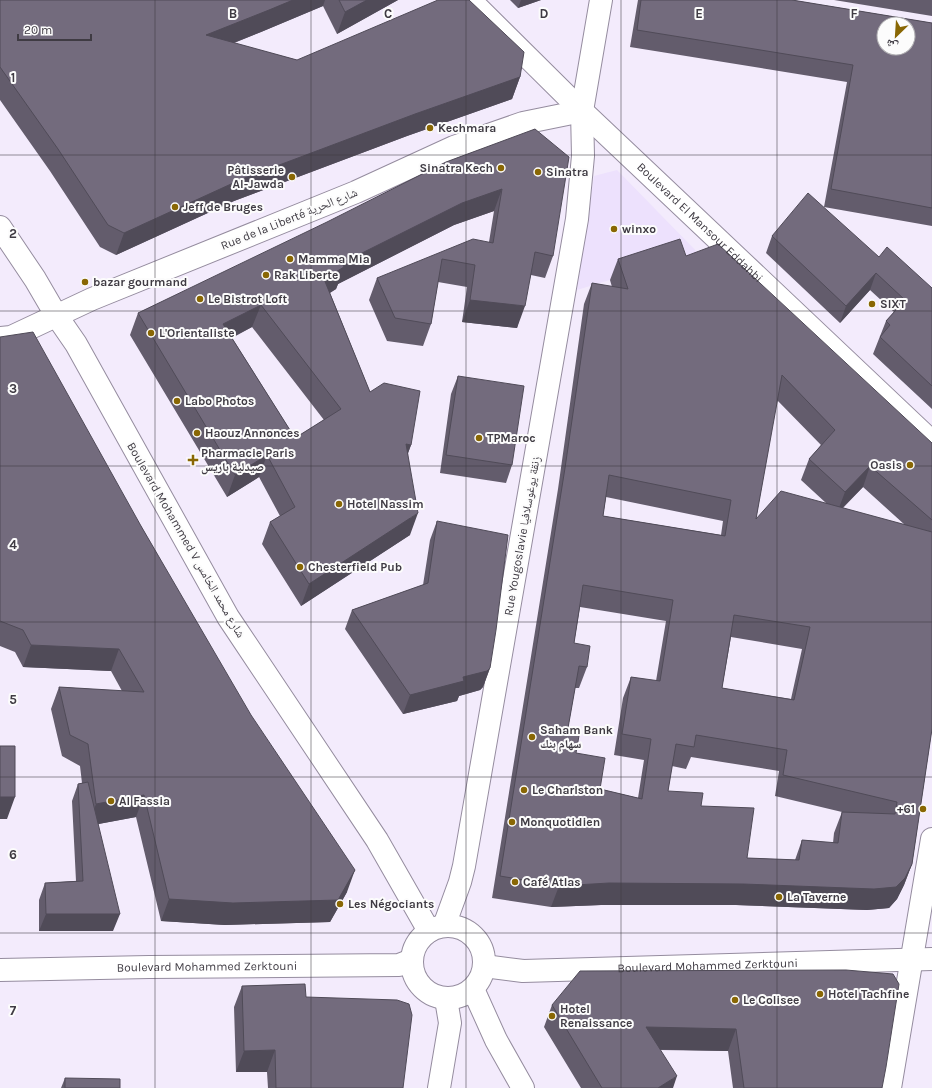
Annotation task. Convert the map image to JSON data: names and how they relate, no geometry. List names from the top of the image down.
{
  "streets": {
    "street": [
      "Rue de la Liberté شارع الحرية",
      "Boulevard El Mansour Eddahbi",
      "Rue Yougoslavie زنقة يوغوسلافيا",
      "Boulevard Mohammed V شارع محمد الخامس",
      "Boulevard Mohammed Zerktouni"
    ]
  },
  "crossings": [
    ["Rue de la Liberté شارع الحرية", "Boulevard El Mansour Eddahbi"],
    ["Rue de la Liberté شارع الحرية", "Rue Yougoslavie زنقة يوغوسلافيا"],
    ["Rue de la Liberté شارع الحرية", "Boulevard Mohammed V شارع محمد الخامس"],
    ["Boulevard El Mansour Eddahbi", "Rue Yougoslavie زنقة يوغوسلافيا"],
    ["Rue Yougoslavie زنقة يوغوسلافيا", "Boulevard Mohammed V شارع محمد الخامس"],
    ["Rue Yougoslavie زنقة يوغوسلافيا", "Boulevard Mohammed Zerktouni"],
    ["Boulevard Mohammed V شارع محمد الخامس", "Boulevard Mohammed Zerktouni"]
  ],
  "places": {
    "other": [
      "Kechmara",
      "Sinatra Kech",
      "Sinatra",
      "Pâtisserie Al-Jawda",
      "Jeff de Bruges",
      "winxo",
      "Mamma Mia",
      "Rak Liberte",
      "bazar gourmand",
      "Le Bistrot Loft",
      "SIXT",
      "L'Orientaliste",
      "Labo Photos",
      "Haouz Annonces",
      "TPMaroc",
      "Oasis",
      "Hotel Nassim",
      "Chesterfield Pub",
      "Saham Bank سهام بنك",
      "Le Charlston",
      "Al Fassia",
      "+61",
      "Monquotidien",
      "Café Atlas",
      "La Taverne",
      "Les Négociants",
      "Hotel Tachfine",
      "Le Colisee",
      "Hotel Renaissance"
    ],
    "health": ["Pharmacie Paris صيدلية باريس"]
  },
  "scale_bar": "20 m",
  "north": "bottom left",
  "grid": {
    "columns": [
      "B",
      "C",
      "D",
      "E",
      "F"
    ],
    "rows": [
      "1",
      "2",
      "3",
      "4",
      "5",
      "6",
      "7"
    ]
  }
}
